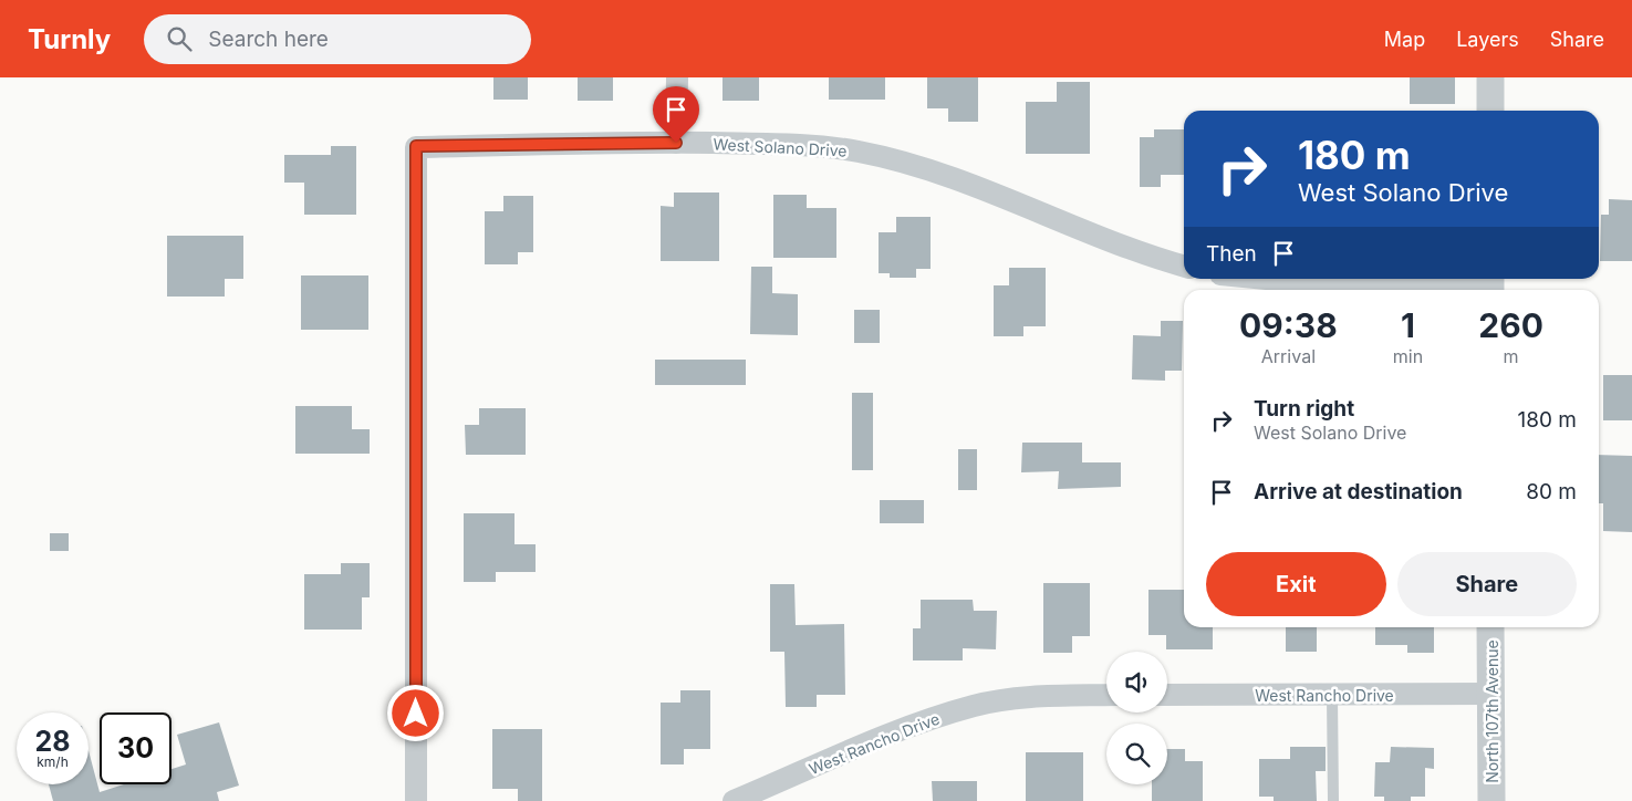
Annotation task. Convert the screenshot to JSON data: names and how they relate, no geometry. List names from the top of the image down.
{
  "streets": {
    "street": ["West Solano Drive", "West Rancho Drive", "North 107th Avenue"]
  },
  "crossings": [
    ["West Rancho Drive", "North 107th Avenue"]
  ],
  "page": {
    "header": "Turnly",
    "search": "Search here",
    "nav": ["Map", "Layers", "Share"],
    "turn": ["180 m", "West Solano Drive"],
    "then": "Then",
    "eta": [
      "09:38",
      "Arrival",
      "1",
      "min",
      "260",
      "m"
    ],
    "list": [
      {
        "name": "Turn right",
        "note": "West Solano Drive",
        "value": "180 m"
      },
      {
        "name": "Arrive at destination",
        "value": "80 m"
      }
    ],
    "buttons": ["Exit", "Share"],
    "speed": "28 km/h",
    "limit": "30"
  }
}
